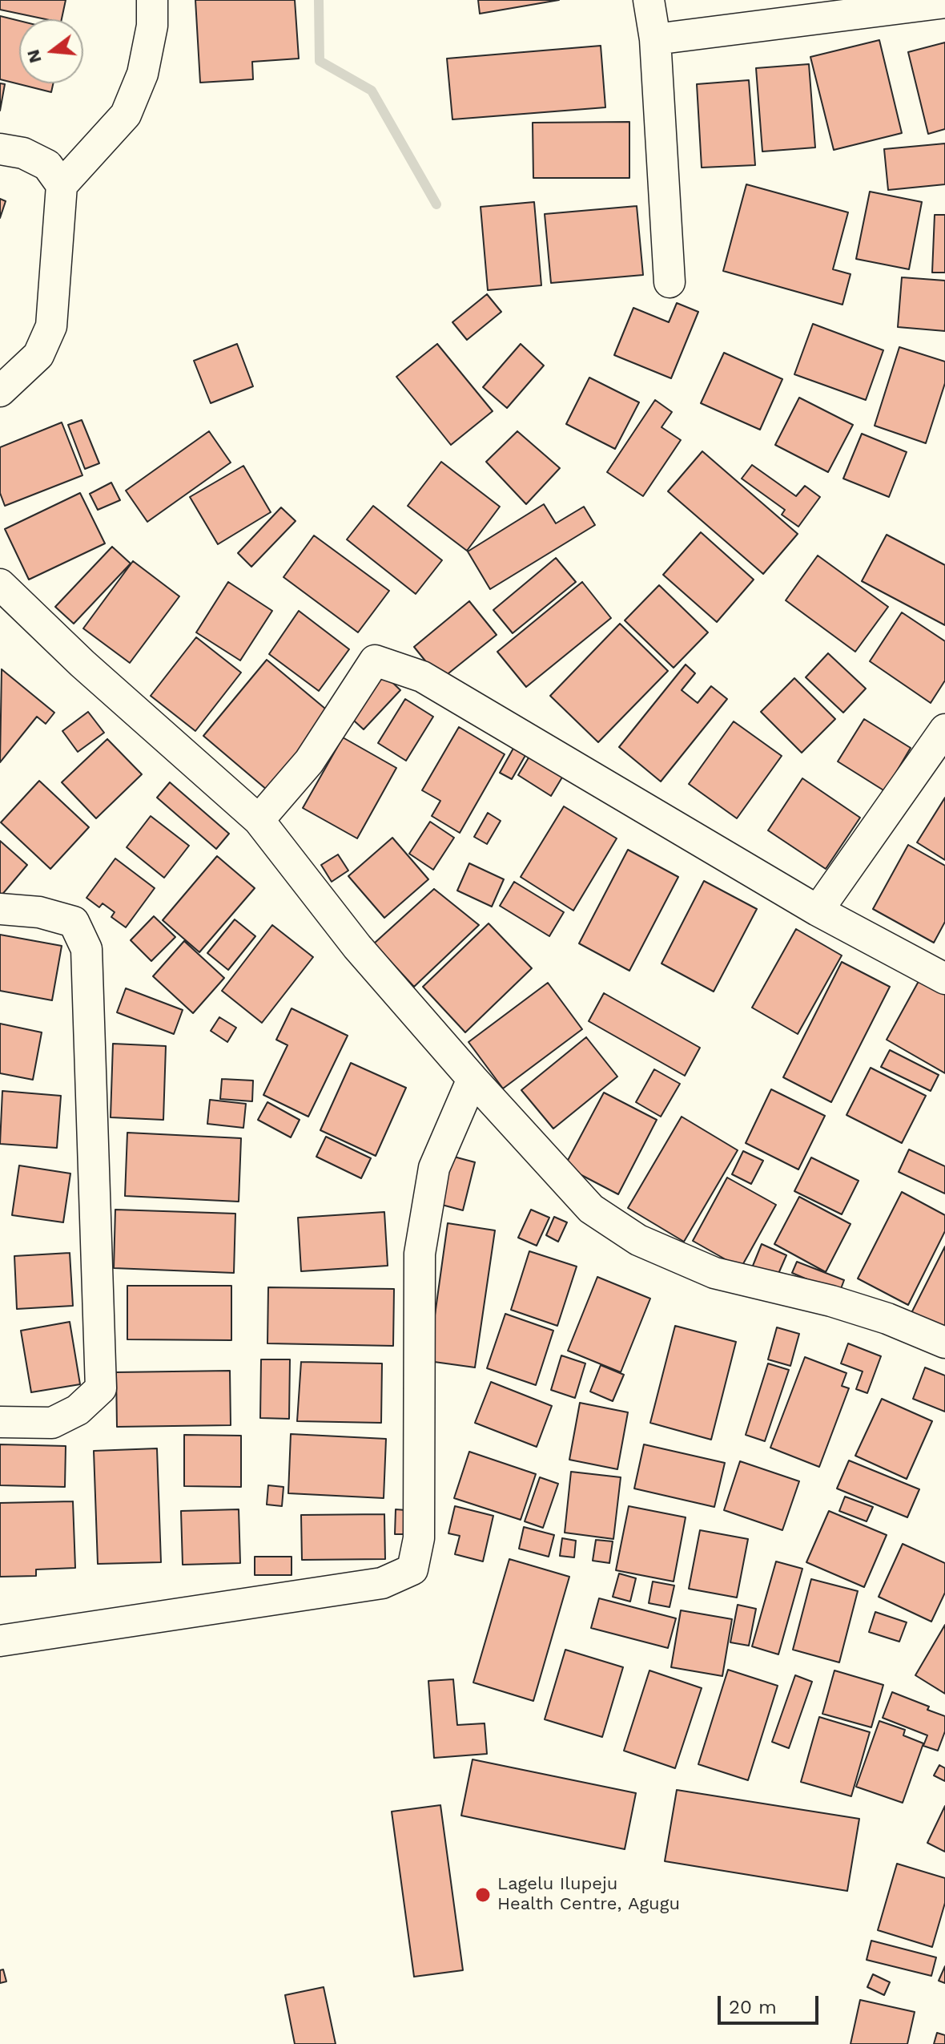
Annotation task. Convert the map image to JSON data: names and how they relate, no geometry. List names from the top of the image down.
{
  "places": ["Lagelu Ilupeju Health Centre, Agugu"],
  "scale_bar": "20 m",
  "north": "left"
}
